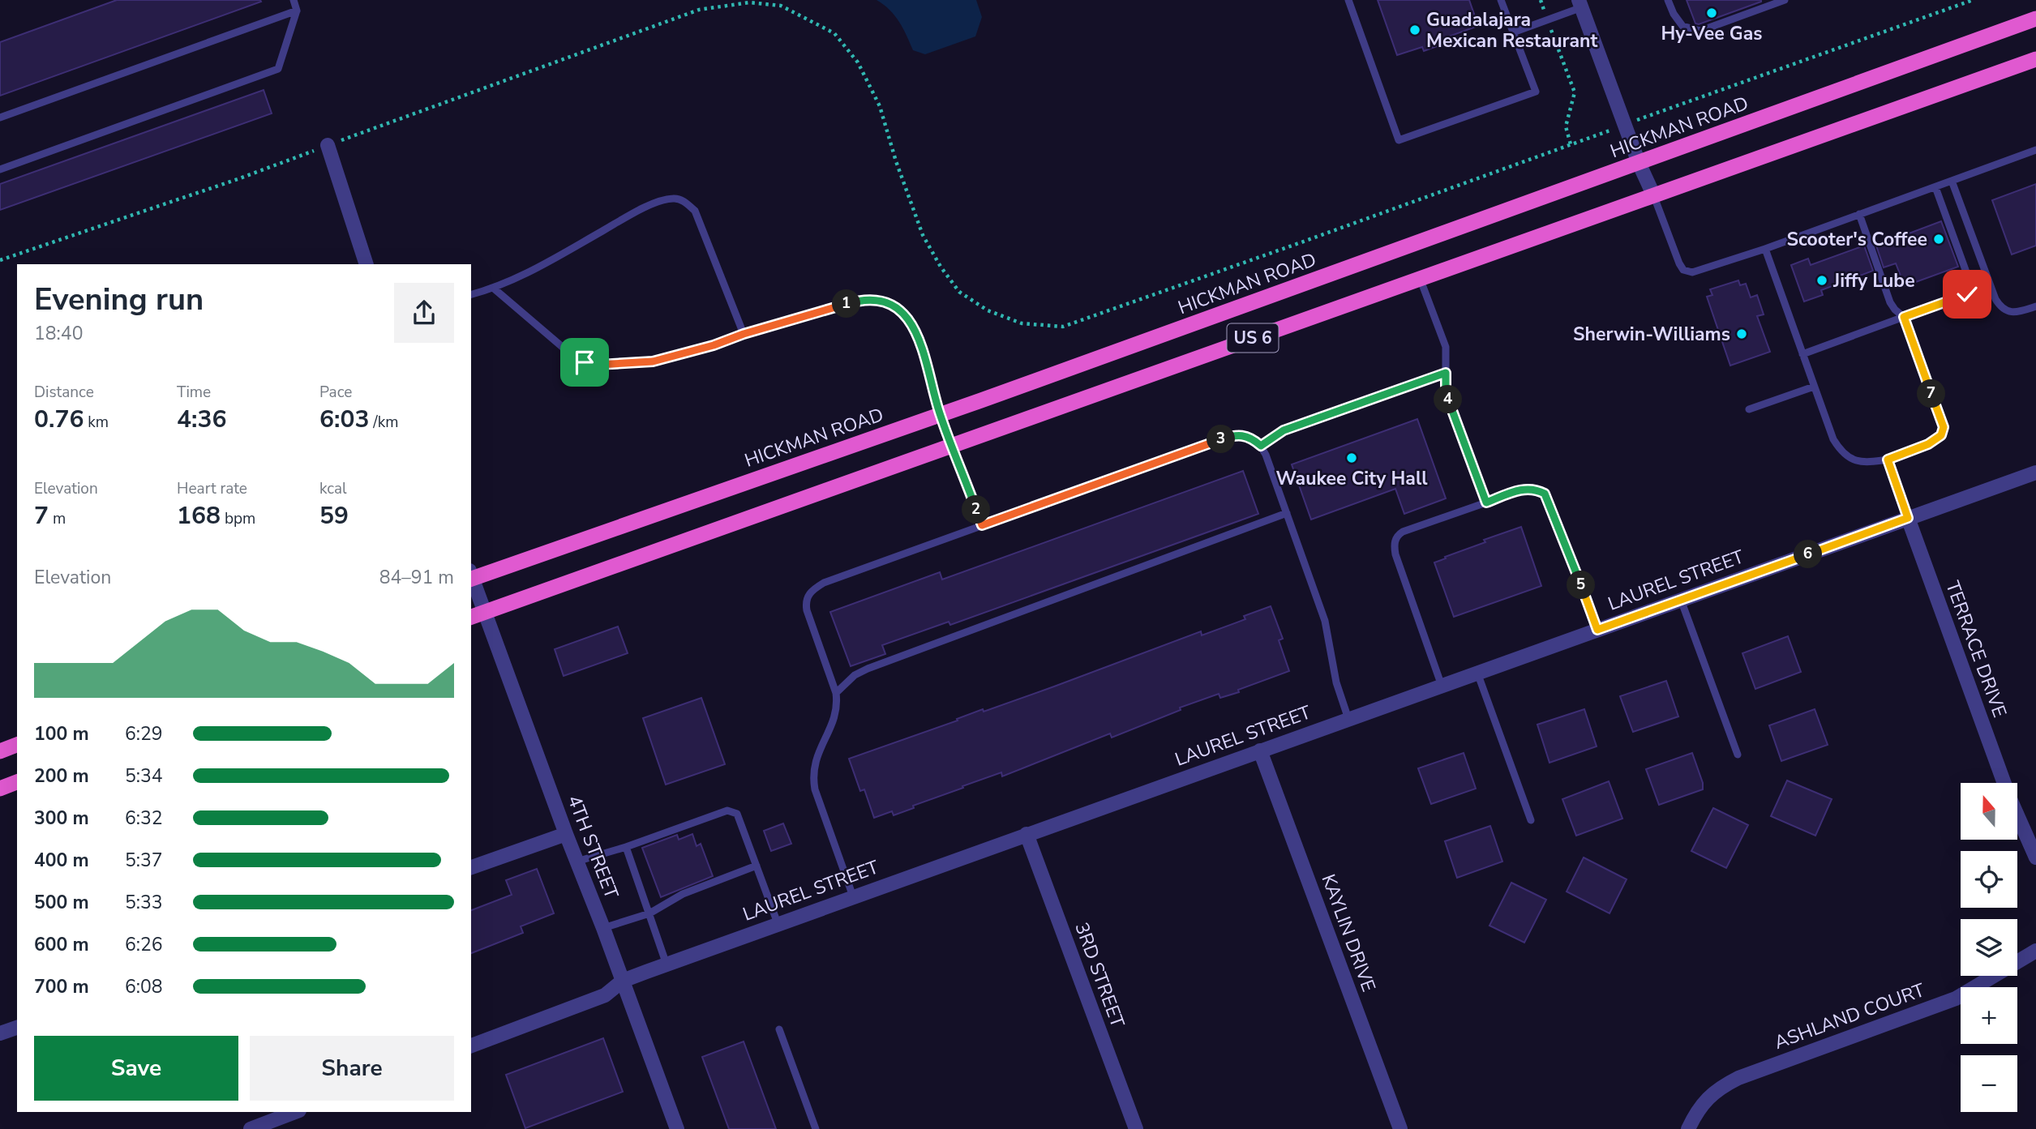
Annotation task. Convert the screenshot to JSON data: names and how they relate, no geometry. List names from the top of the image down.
{
  "streets": {
    "highway": ["HICKMAN ROAD", "US 6"],
    "street": [
      "LAUREL STREET",
      "TERRACE DRIVE",
      "4TH STREET",
      "KAYLIN DRIVE",
      "3RD STREET",
      "ASHLAND COURT"
    ]
  },
  "crossings": [
    ["HICKMAN ROAD", "4TH STREET"],
    ["US 6", "4TH STREET"],
    ["LAUREL STREET", "TERRACE DRIVE"],
    ["LAUREL STREET", "4TH STREET"],
    ["LAUREL STREET", "KAYLIN DRIVE"],
    ["LAUREL STREET", "3RD STREET"]
  ],
  "places": [
    "Hy-Vee Gas",
    "Guadalajara Mexican Restaurant",
    "Scooter's Coffee",
    "Jiffy Lube",
    "Sherwin-Williams",
    "Waukee City Hall"
  ],
  "north": "top",
  "page": {
    "heading": ["Evening run", "18:40"],
    "pins": [
      "1",
      "7",
      "4",
      "3",
      "2",
      "6",
      "5"
    ],
    "stats": [
      ["Distance", "0.76 km"],
      ["Time", "4:36"],
      ["Pace", "6:03 /km"],
      ["Elevation", "7 m"],
      ["Heart rate", "168 bpm"],
      ["kcal", "59"]
    ],
    "chart": ["Elevation", "84–91 m"],
    "list": [
      {
        "name": "100 m",
        "note": "6:29"
      },
      {
        "name": "200 m",
        "note": "5:34"
      },
      {
        "name": "300 m",
        "note": "6:32"
      },
      {
        "name": "400 m",
        "note": "5:37"
      },
      {
        "name": "500 m",
        "note": "5:33"
      },
      {
        "name": "600 m",
        "note": "6:26"
      },
      {
        "name": "700 m",
        "note": "6:08"
      }
    ],
    "map_buttons": ["+", "−"],
    "buttons": ["Save", "Share"]
  }
}
